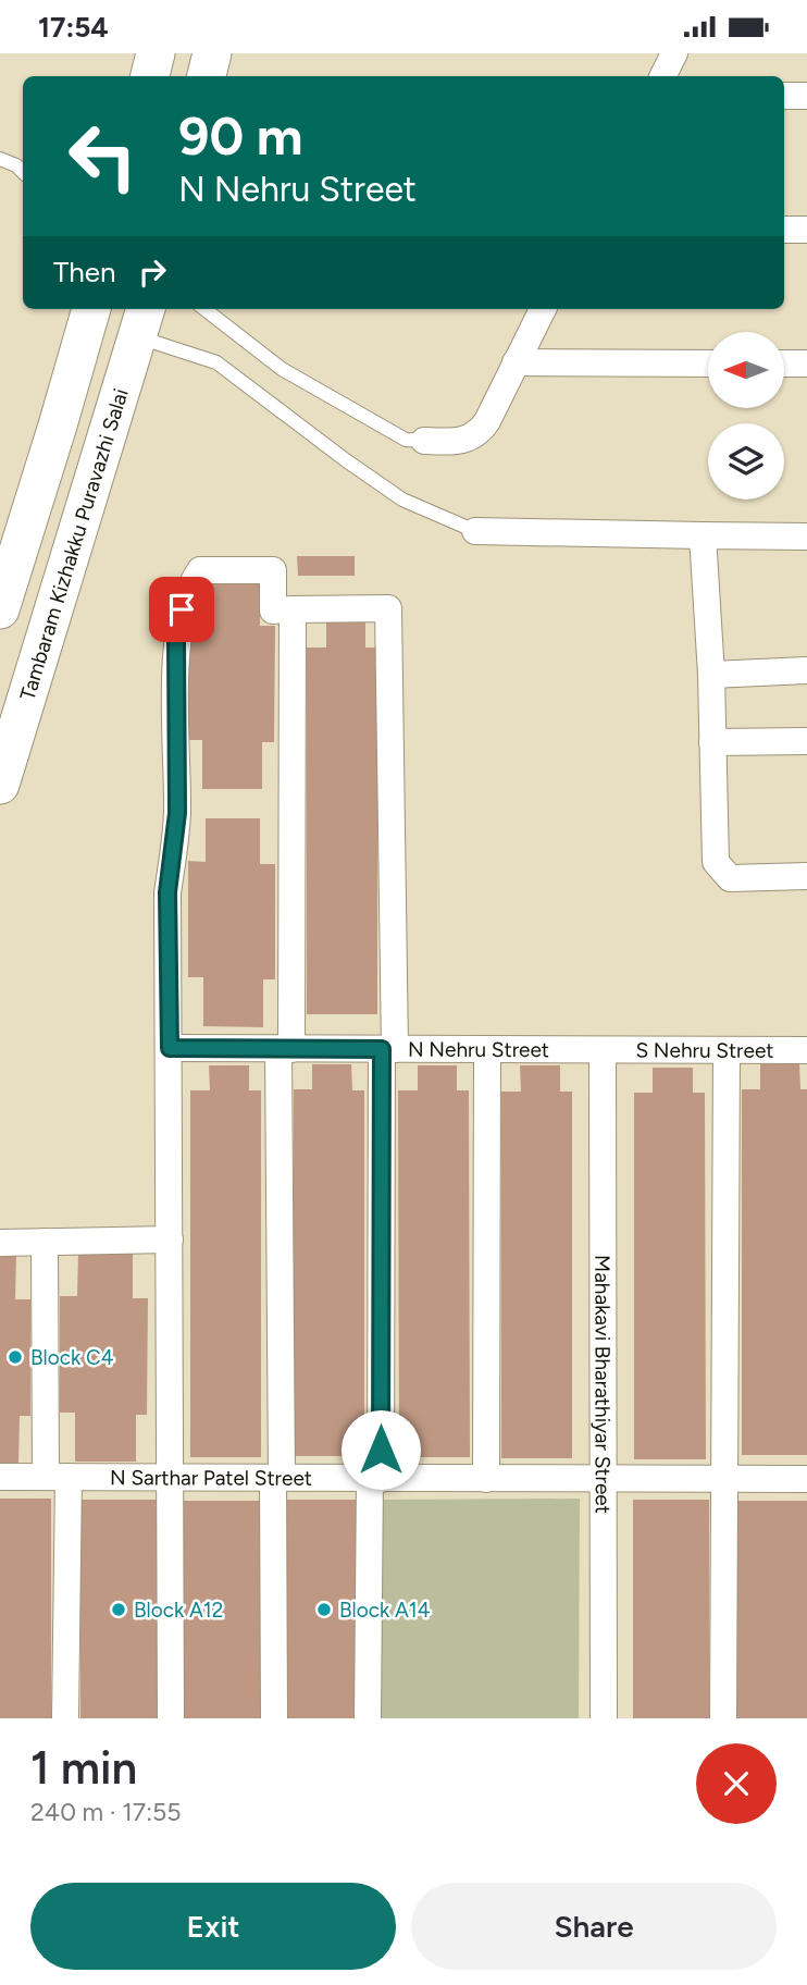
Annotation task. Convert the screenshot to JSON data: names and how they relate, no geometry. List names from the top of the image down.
{
  "streets": {
    "main road": ["Tambaram Kizhakku Puravazhi Salai"],
    "street": [
      "N Nehru Street",
      "S Nehru Street",
      "Mahakavi Bharathiyar Street",
      "N Sarthar Patel Street"
    ]
  },
  "crossings": [
    ["N Nehru Street", "S Nehru Street"],
    ["N Nehru Street", "Mahakavi Bharathiyar Street"],
    ["S Nehru Street", "Mahakavi Bharathiyar Street"],
    ["Mahakavi Bharathiyar Street", "N Sarthar Patel Street"]
  ],
  "places": ["Block C4", "Block A12", "Block A14"],
  "north": "left",
  "page": {
    "status": "17:54",
    "turn": ["90 m", "N Nehru Street"],
    "then": "Then",
    "heading": ["1 min", "240 m · 17:55"],
    "buttons": ["Exit", "Share"]
  }
}
